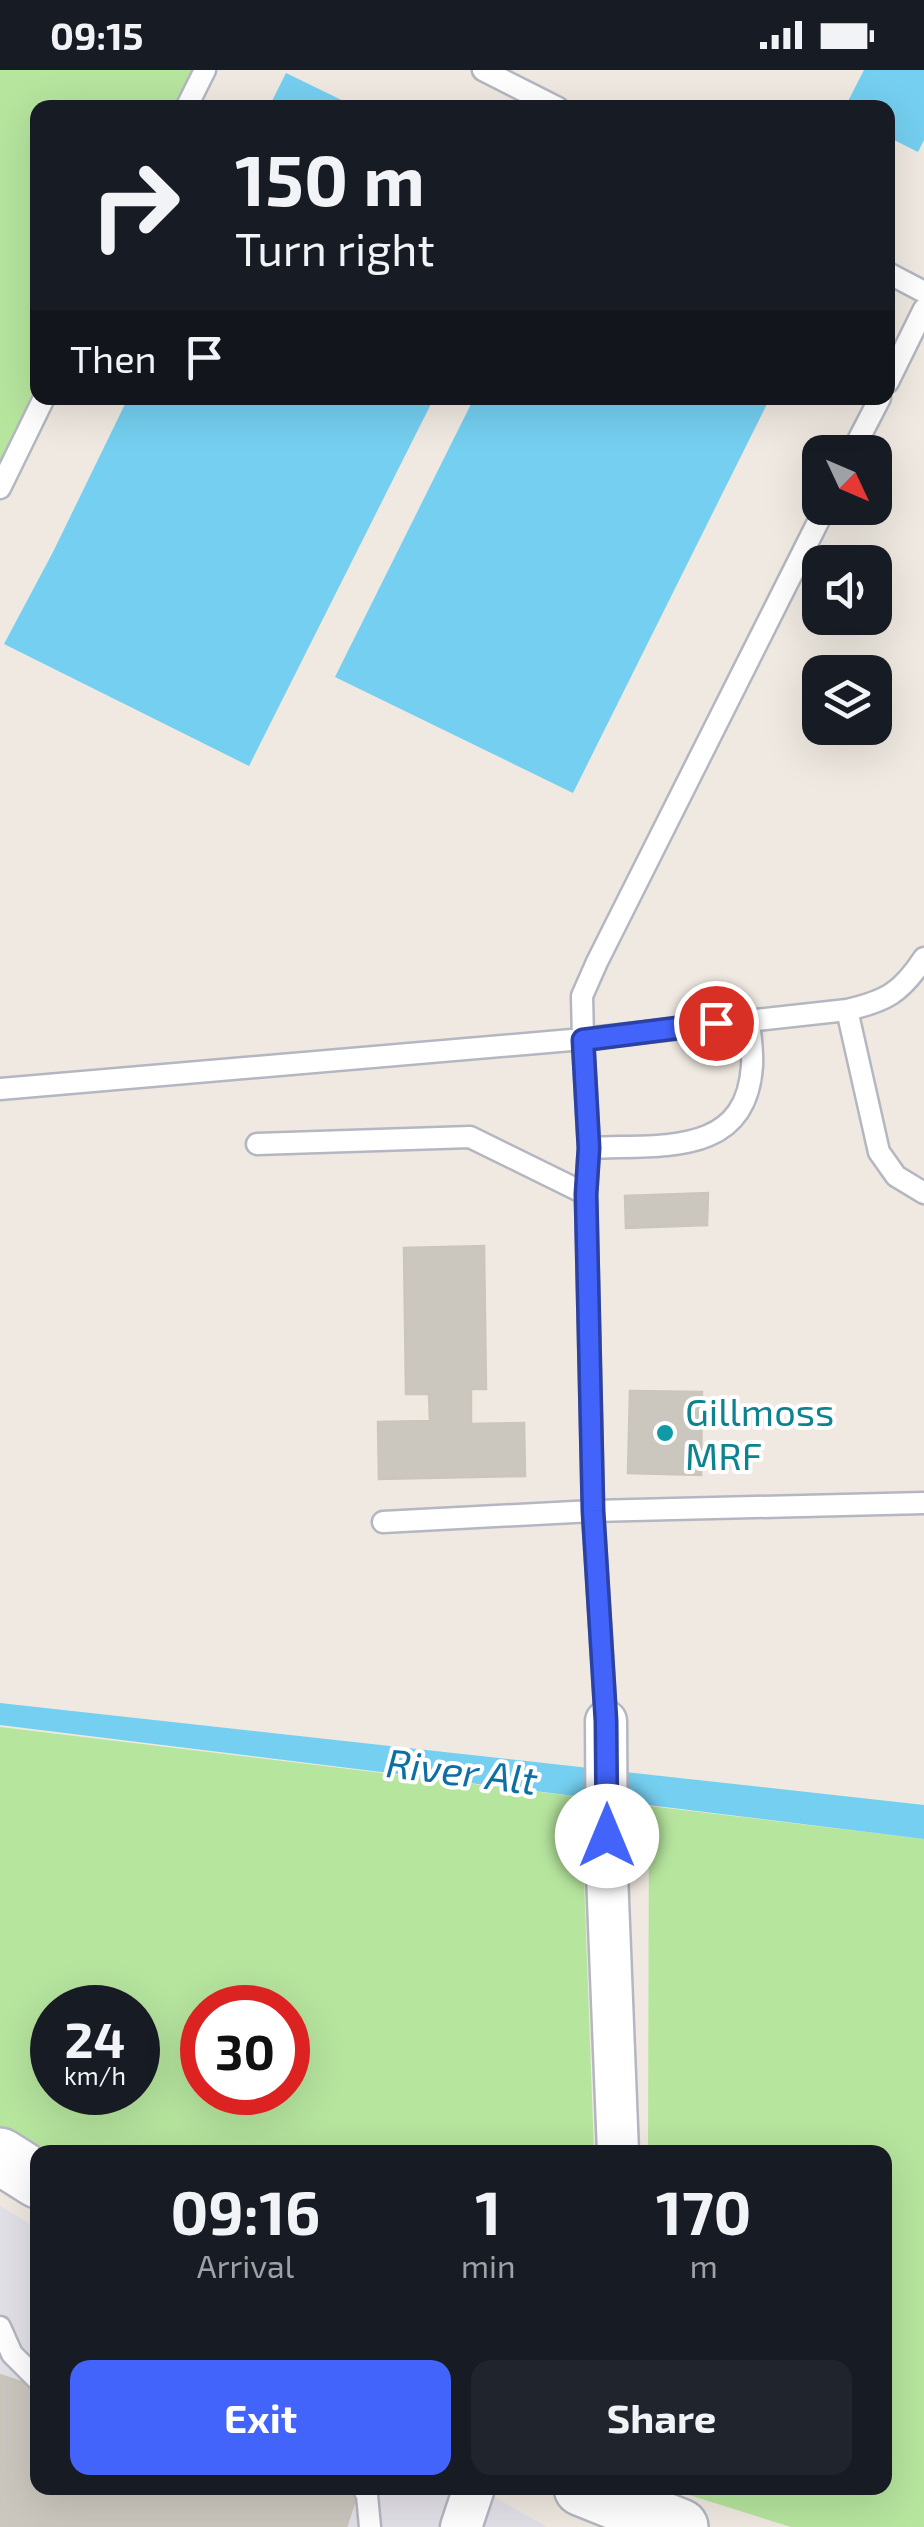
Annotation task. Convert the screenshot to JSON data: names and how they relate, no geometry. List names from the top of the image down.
{
  "water": ["River Alt"],
  "places": ["Gillmoss MRF"],
  "north": "bottom right",
  "page": {
    "status": "09:15",
    "turn": ["150 m", "Turn right"],
    "then": "Then",
    "speed": "24 km/h",
    "limit": "30",
    "eta": [
      "09:16",
      "Arrival",
      "1",
      "min",
      "170",
      "m"
    ],
    "buttons": ["Exit", "Share"]
  }
}
